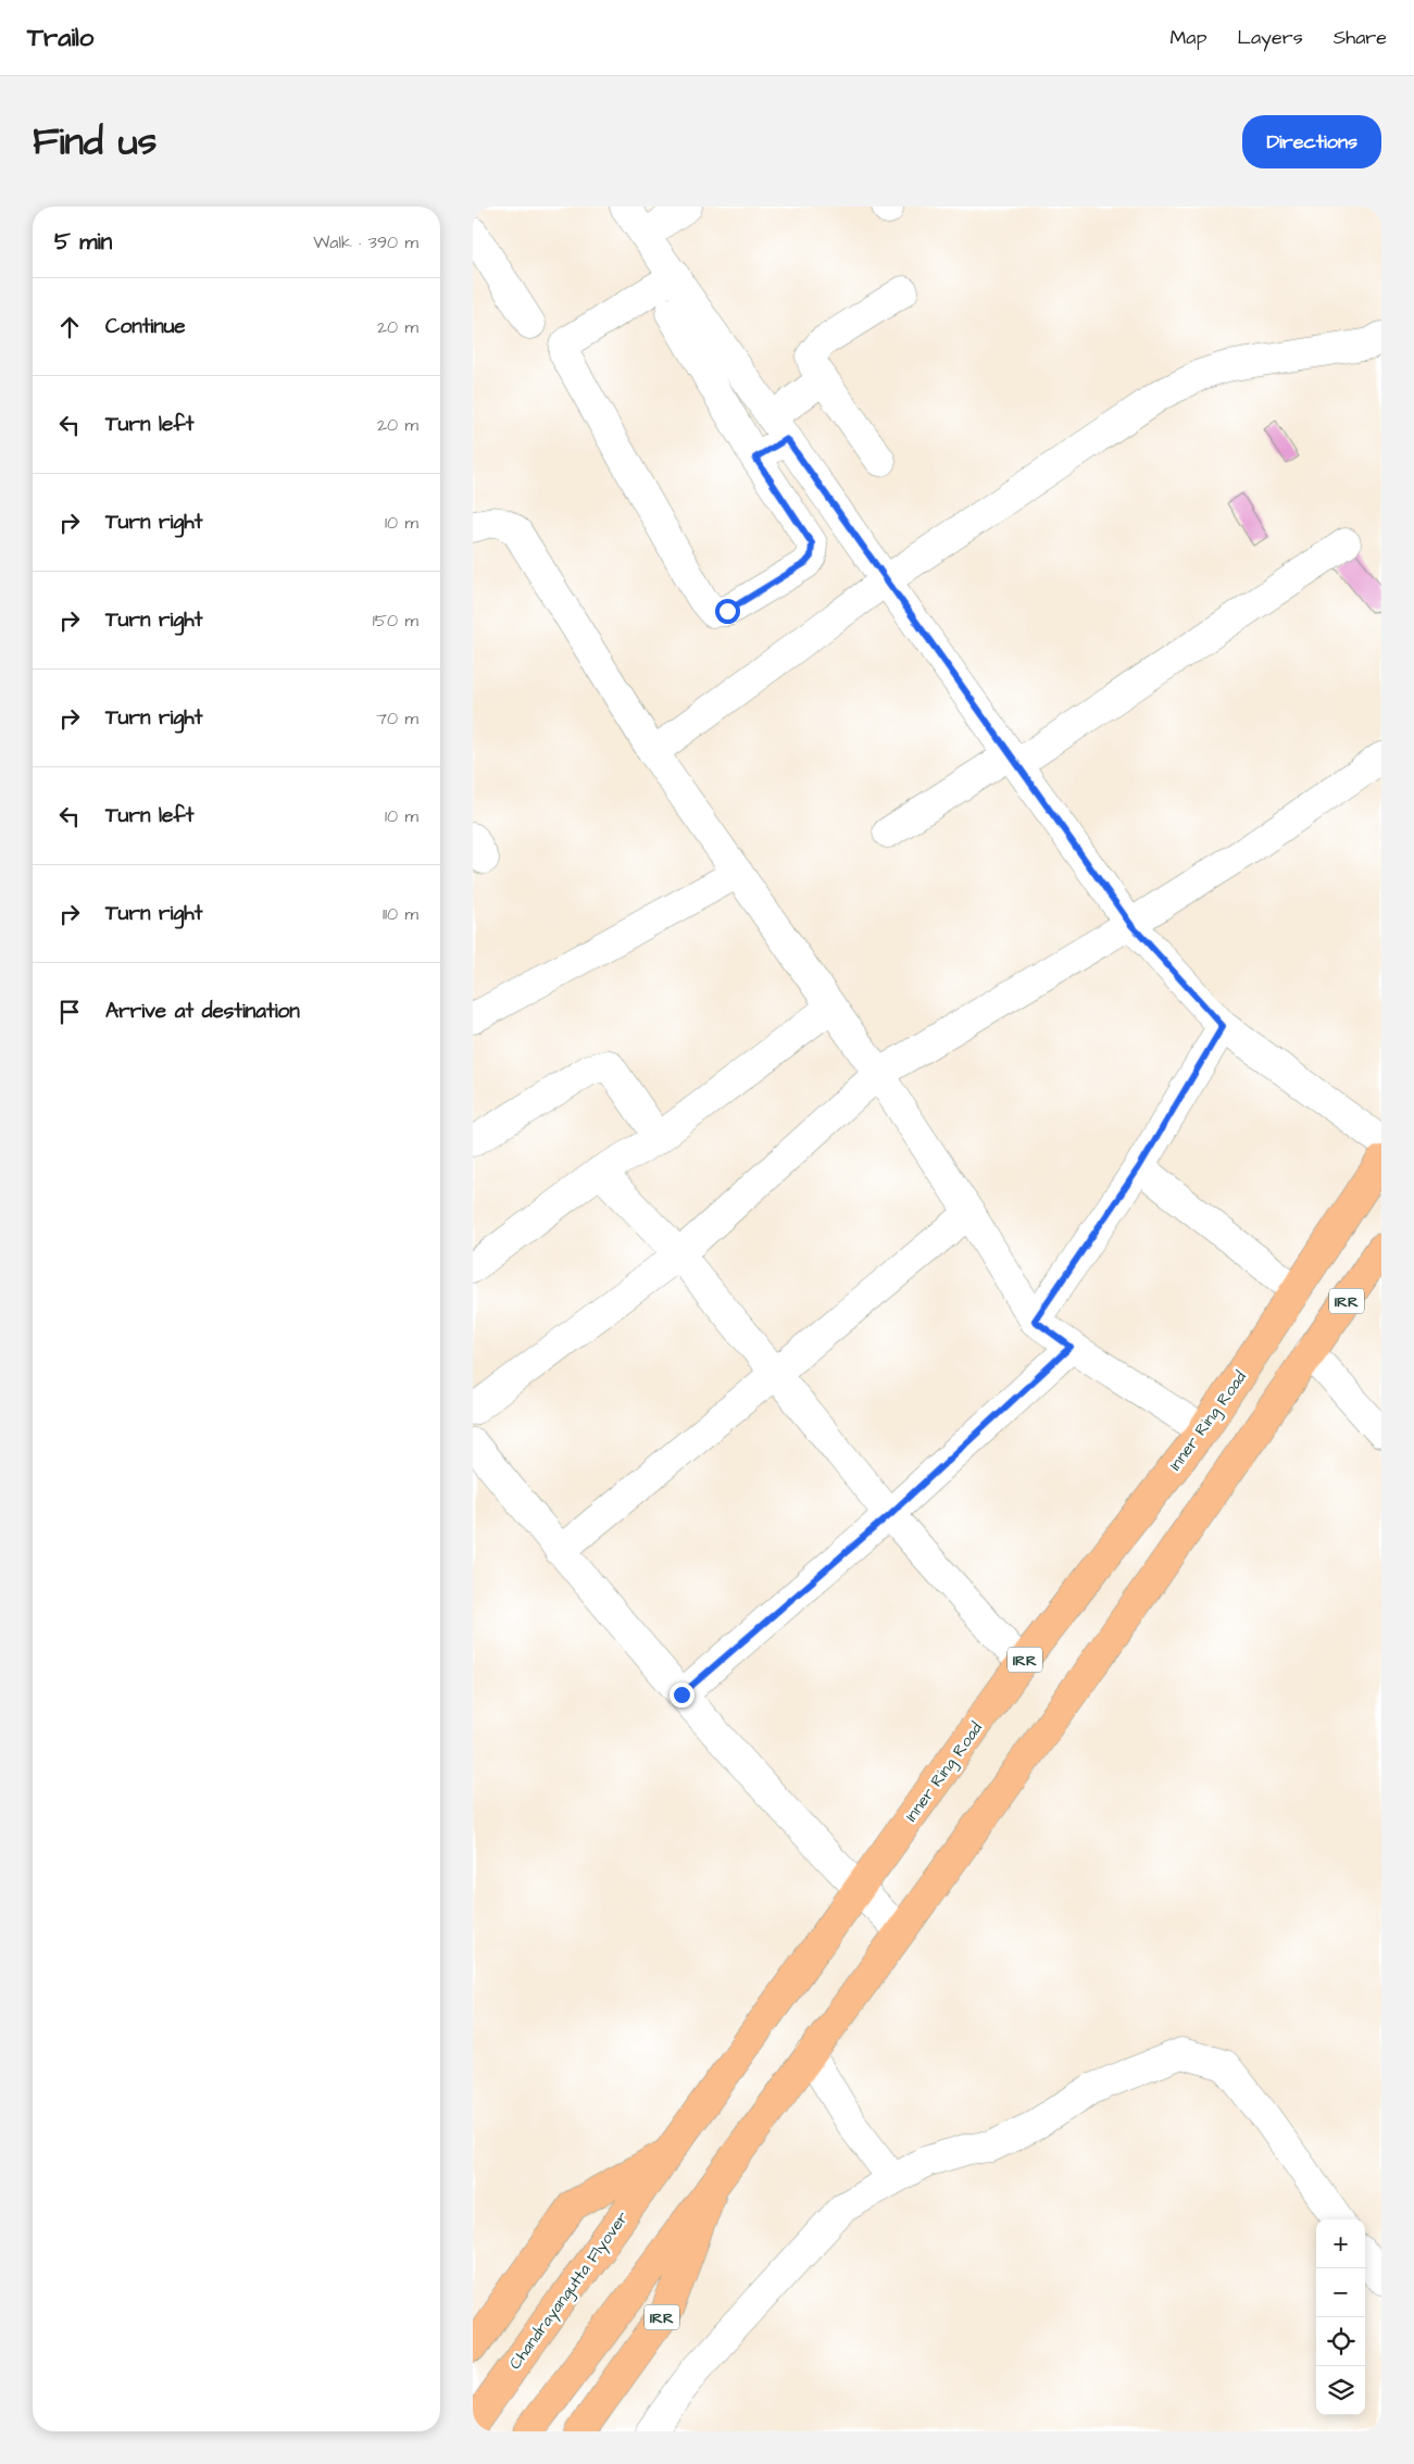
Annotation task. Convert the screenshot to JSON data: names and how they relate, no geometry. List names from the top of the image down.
{
  "streets": {
    "main road": ["IRR", "Inner Ring Road", "Chandrayangutta Flyover"]
  },
  "crossings": [
    ["Inner Ring Road", "Chandrayangutta Flyover"]
  ],
  "page": {
    "header": "Trailo",
    "nav": ["Map", "Layers", "Share"],
    "title": "Find us",
    "buttons": "Directions",
    "heading": ["5 min", "Walk · 390 m"],
    "list": [
      ["Continue", "20 m"],
      ["Turn left", "20 m"],
      ["Turn right", "10 m"],
      ["Turn right", "150 m"],
      ["Turn right", "70 m"],
      ["Turn left", "10 m"],
      ["Turn right", "110 m"],
      "Arrive at destination"
    ],
    "map_buttons": ["+", "−"]
  }
}
